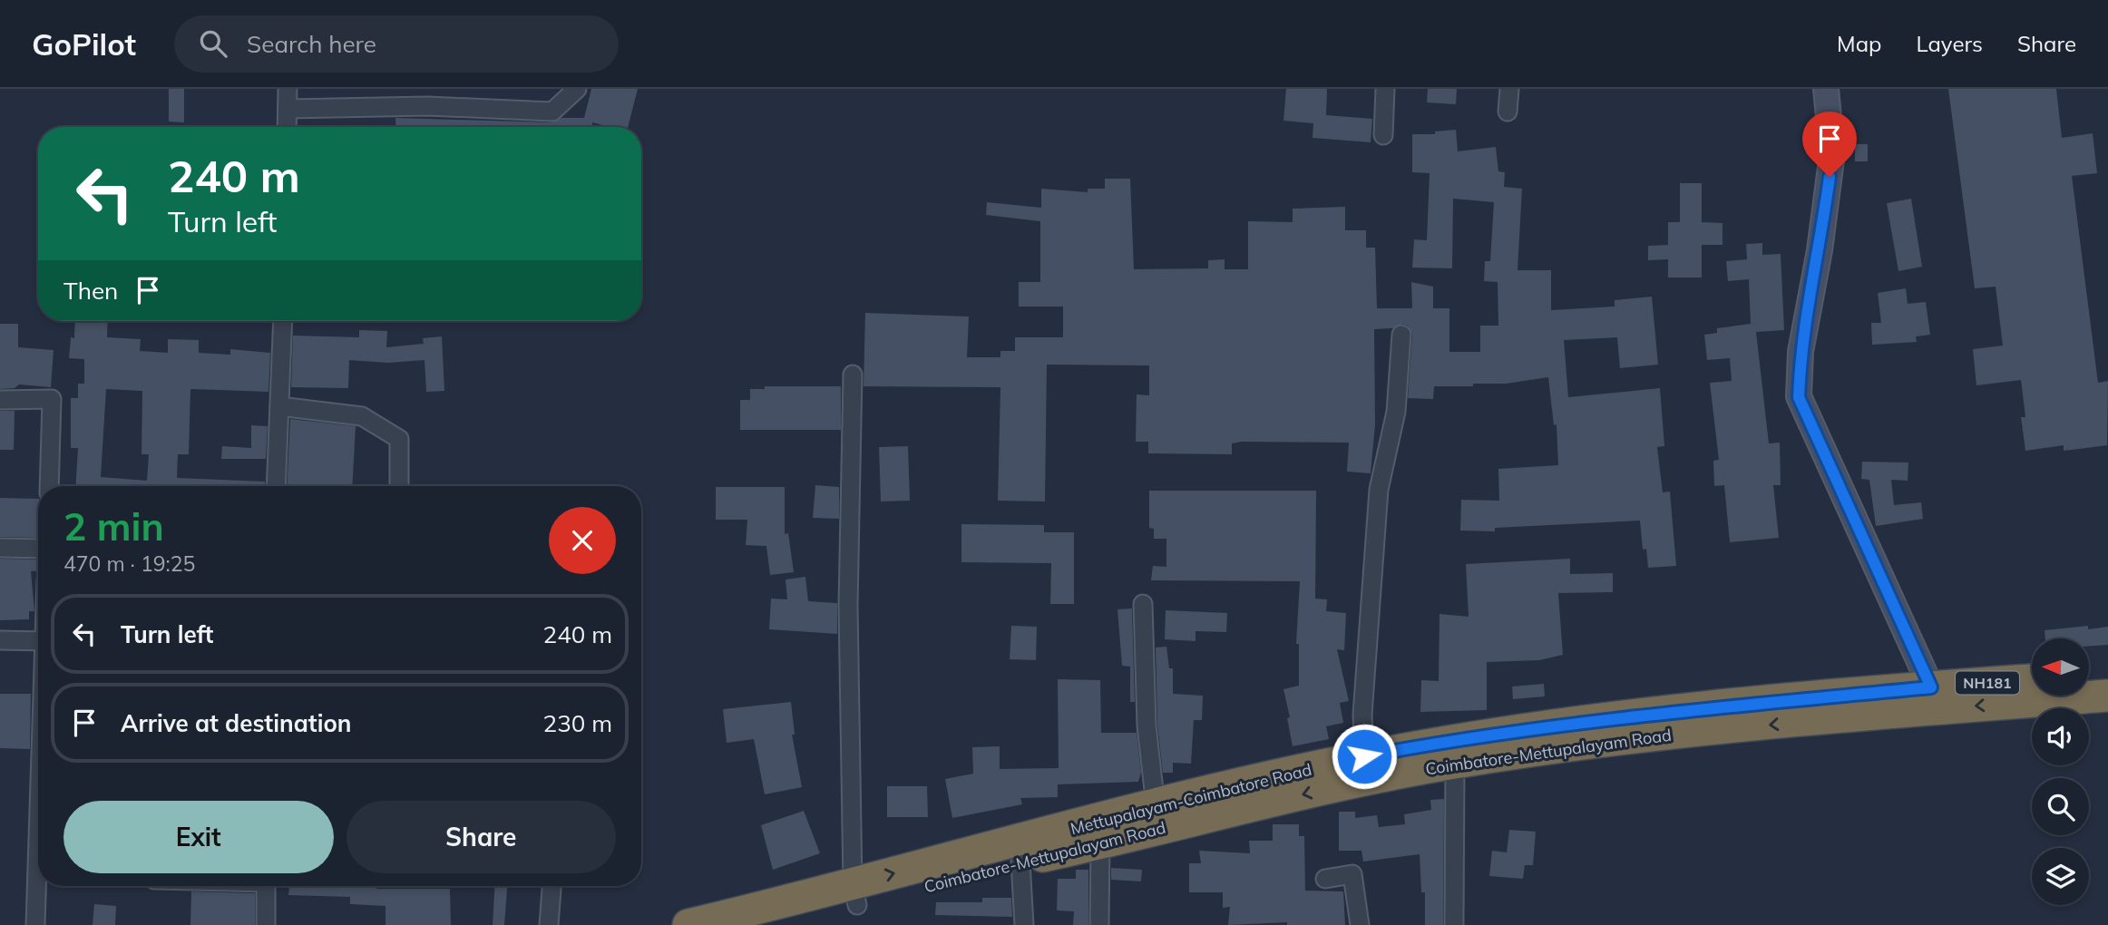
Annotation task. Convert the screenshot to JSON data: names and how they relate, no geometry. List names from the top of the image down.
{
  "streets": {
    "highway": ["NH181", "Coimbatore-Mettupalayam Road", "Mettupalayam-Coimbatore Road"]
  },
  "crossings": [
    ["Coimbatore-Mettupalayam Road", "Mettupalayam-Coimbatore Road"]
  ],
  "one_way": ["Coimbatore-Mettupalayam Road"],
  "north": "left",
  "page": {
    "header": "GoPilot",
    "search": "Search here",
    "nav": ["Map", "Layers", "Share"],
    "turn": ["240 m", "Turn left"],
    "then": "Then",
    "heading": ["2 min", "470 m · 19:25"],
    "list": [
      {
        "name": "Turn left",
        "value": "240 m"
      },
      {
        "name": "Arrive at destination",
        "value": "230 m"
      }
    ],
    "buttons": ["Exit", "Share"]
  }
}
